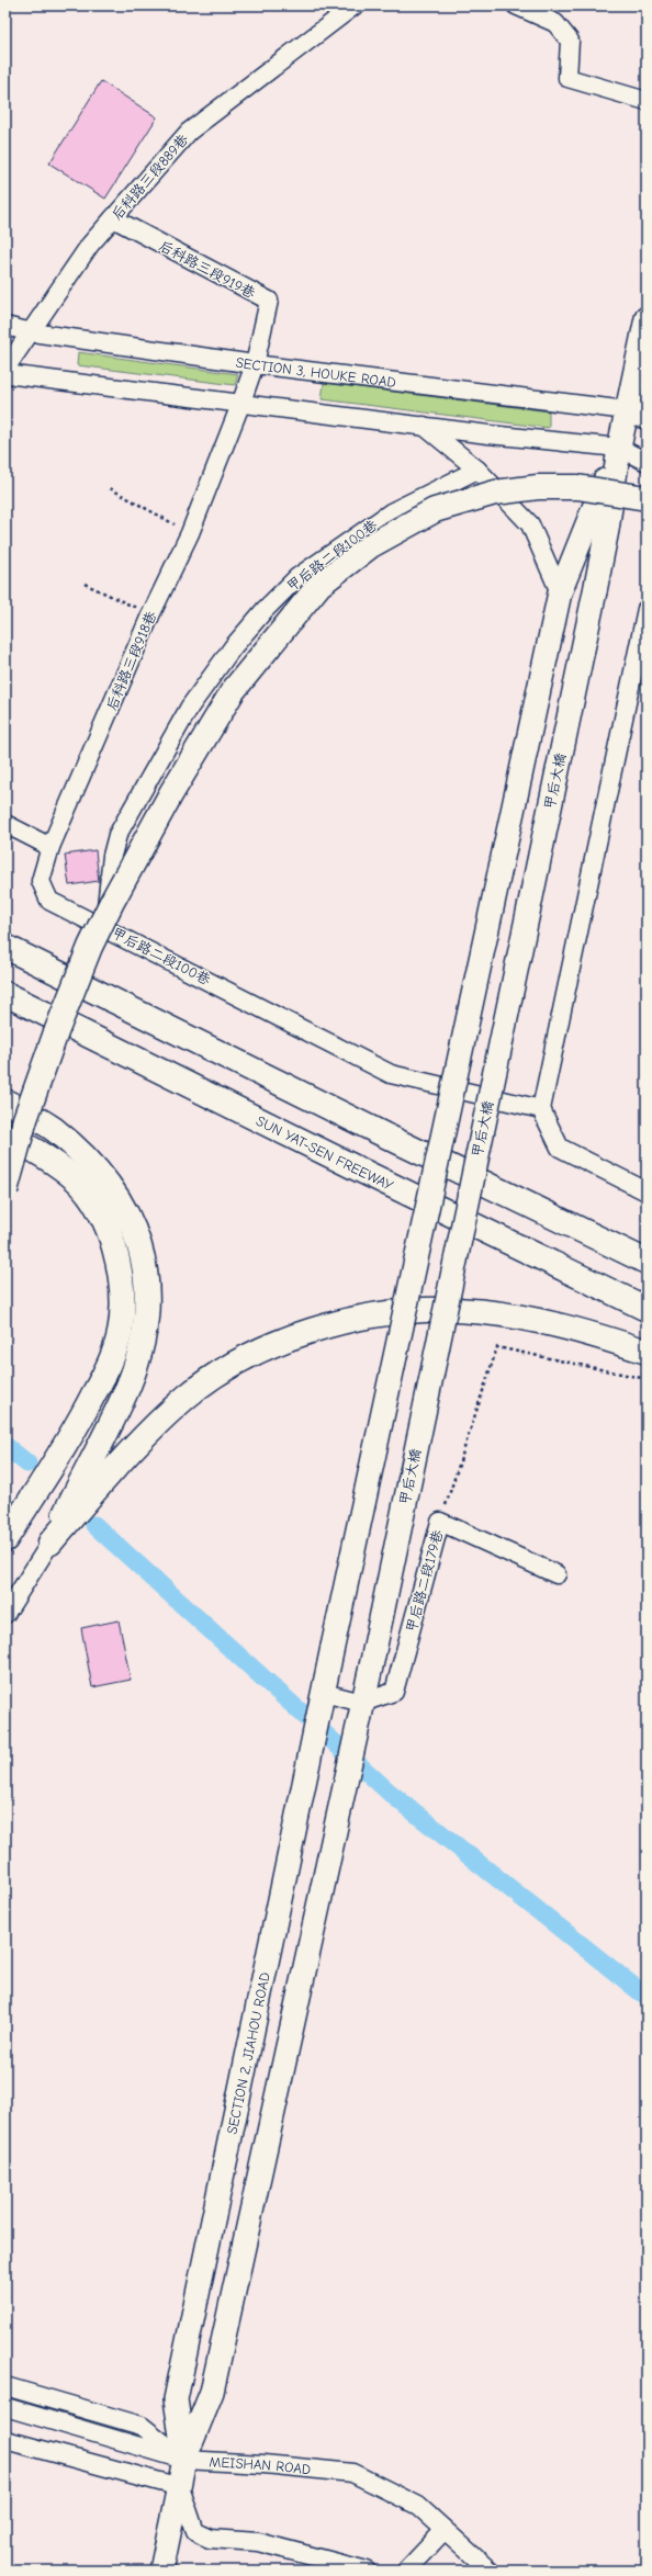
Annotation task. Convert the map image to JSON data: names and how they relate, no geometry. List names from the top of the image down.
{
  "streets": {
    "highway": ["SUN YAT-SEN FREEWAY"],
    "main road": ["甲后大橋", "SECTION 2, JIAHOU ROAD"],
    "street": [
      "后科路三段889巷",
      "后科路三段919巷",
      "SECTION 3, HOUKE ROAD",
      "甲后路二段100巷",
      "后科路三段918巷",
      "甲后路二段179巷",
      "MEISHAN ROAD"
    ]
  },
  "crossings": [
    ["后科路三段889巷", "后科路三段919巷"],
    ["后科路三段889巷", "SECTION 3, HOUKE ROAD"],
    ["后科路三段919巷", "SECTION 3, HOUKE ROAD"],
    ["后科路三段919巷", "后科路三段918巷"],
    ["SECTION 3, HOUKE ROAD", "后科路三段918巷"],
    ["甲后路二段100巷", "后科路三段918巷"],
    ["甲后大橋", "SECTION 2, JIAHOU ROAD"],
    ["甲后路二段179巷", "SECTION 2, JIAHOU ROAD"],
    ["SECTION 2, JIAHOU ROAD", "MEISHAN ROAD"]
  ]
}
